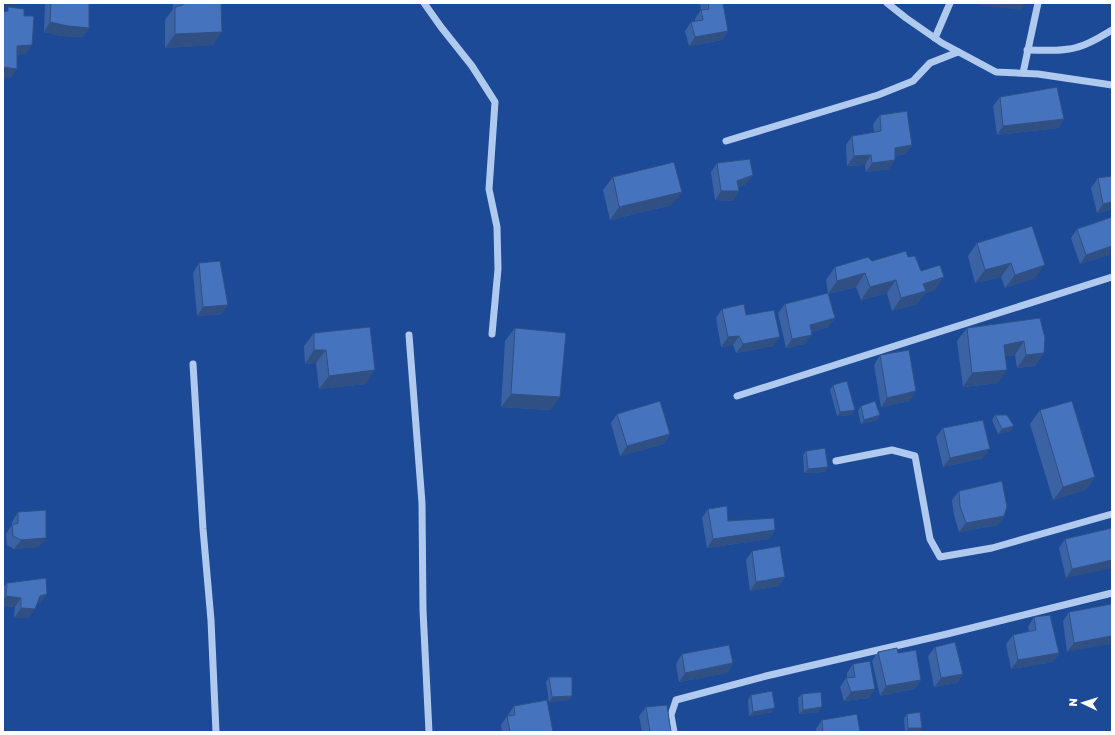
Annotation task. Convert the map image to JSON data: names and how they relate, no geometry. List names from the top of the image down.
{
  "north": "left"
}
